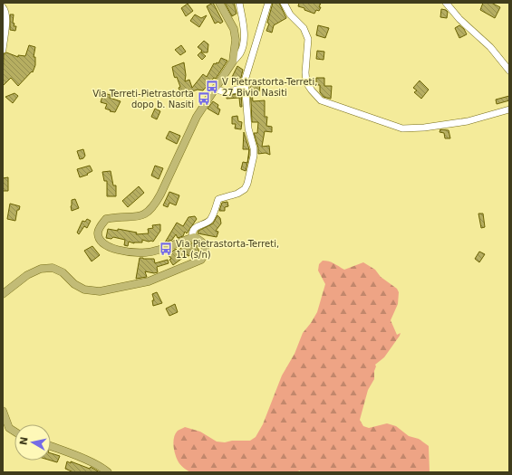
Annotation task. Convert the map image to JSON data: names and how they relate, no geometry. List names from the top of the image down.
{
  "places": {
    "bus stop": ["V Pietrastorta-Terreti, 27 Bivio Nasiti", "Via Terreti-Pietrastorta dopo b. Nasiti", "Via Pietrastorta-Terreti, 11 (s/n)"]
  },
  "north": "left"
}
